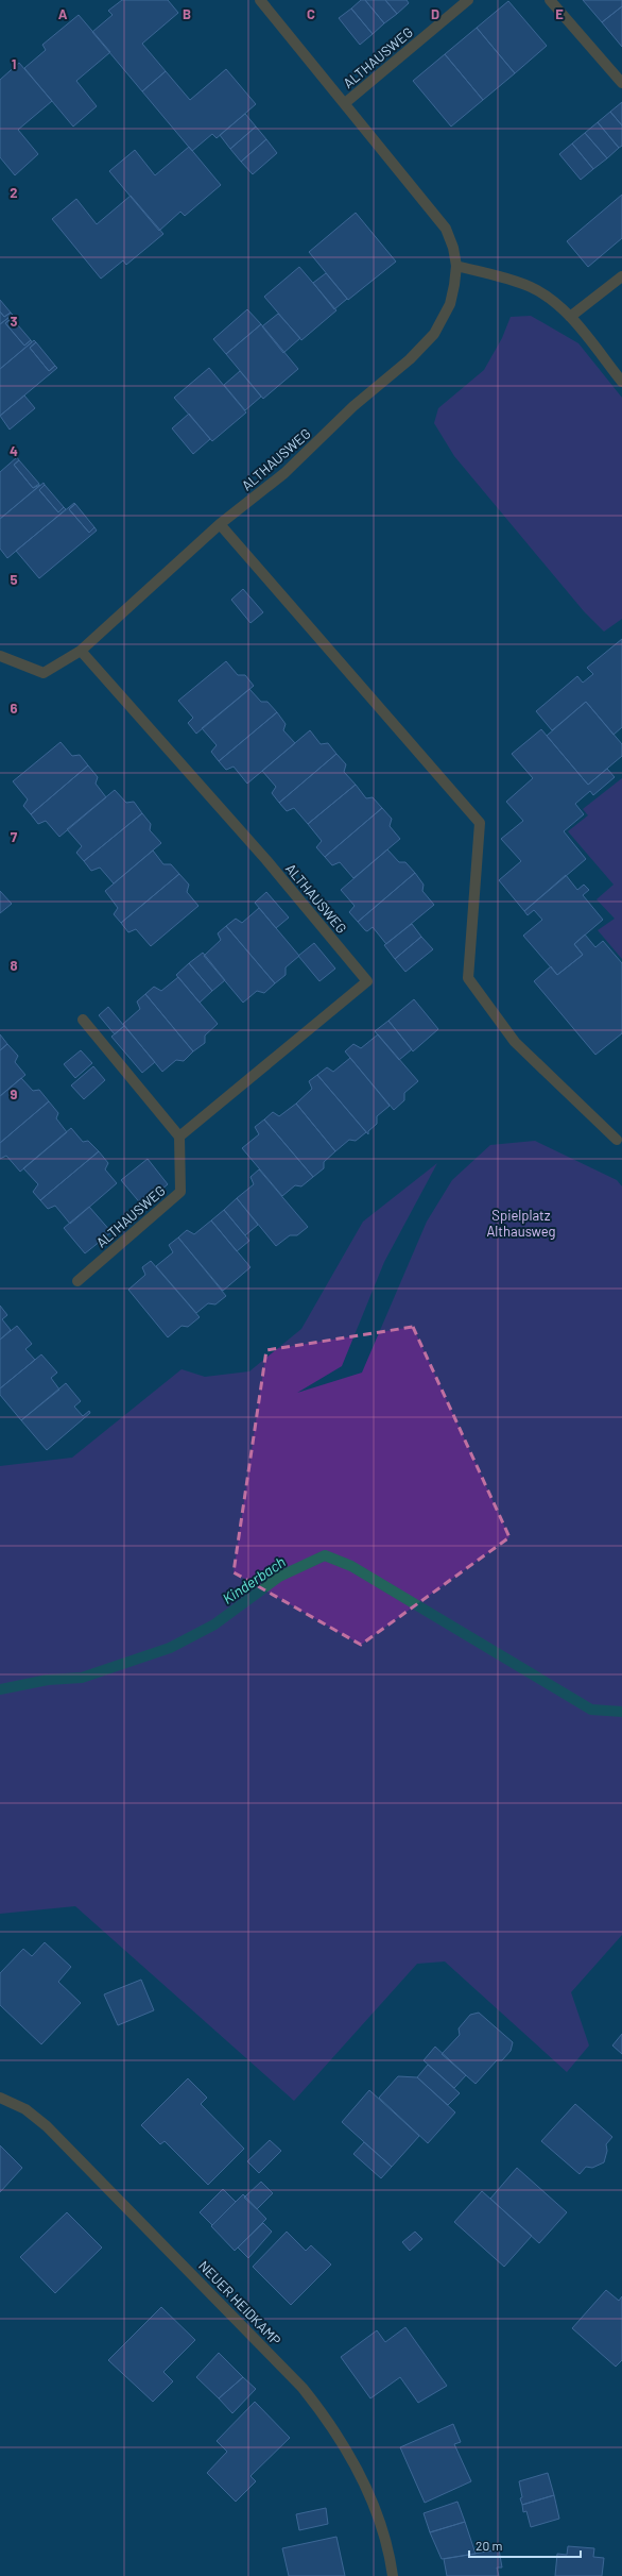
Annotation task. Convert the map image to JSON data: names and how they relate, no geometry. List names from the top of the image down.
{
  "streets": {
    "street": ["ALTHAUSWEG", "NEUER HEIDKAMP"]
  },
  "water": ["Kinderbach"],
  "parks": ["Spielplatz Althausweg"],
  "scale_bar": "20 m",
  "grid": {
    "columns": [
      "A",
      "B",
      "C",
      "D",
      "E"
    ],
    "rows": [
      "1",
      "2",
      "3",
      "4",
      "5",
      "6",
      "7",
      "8",
      "9"
    ]
  }
}
